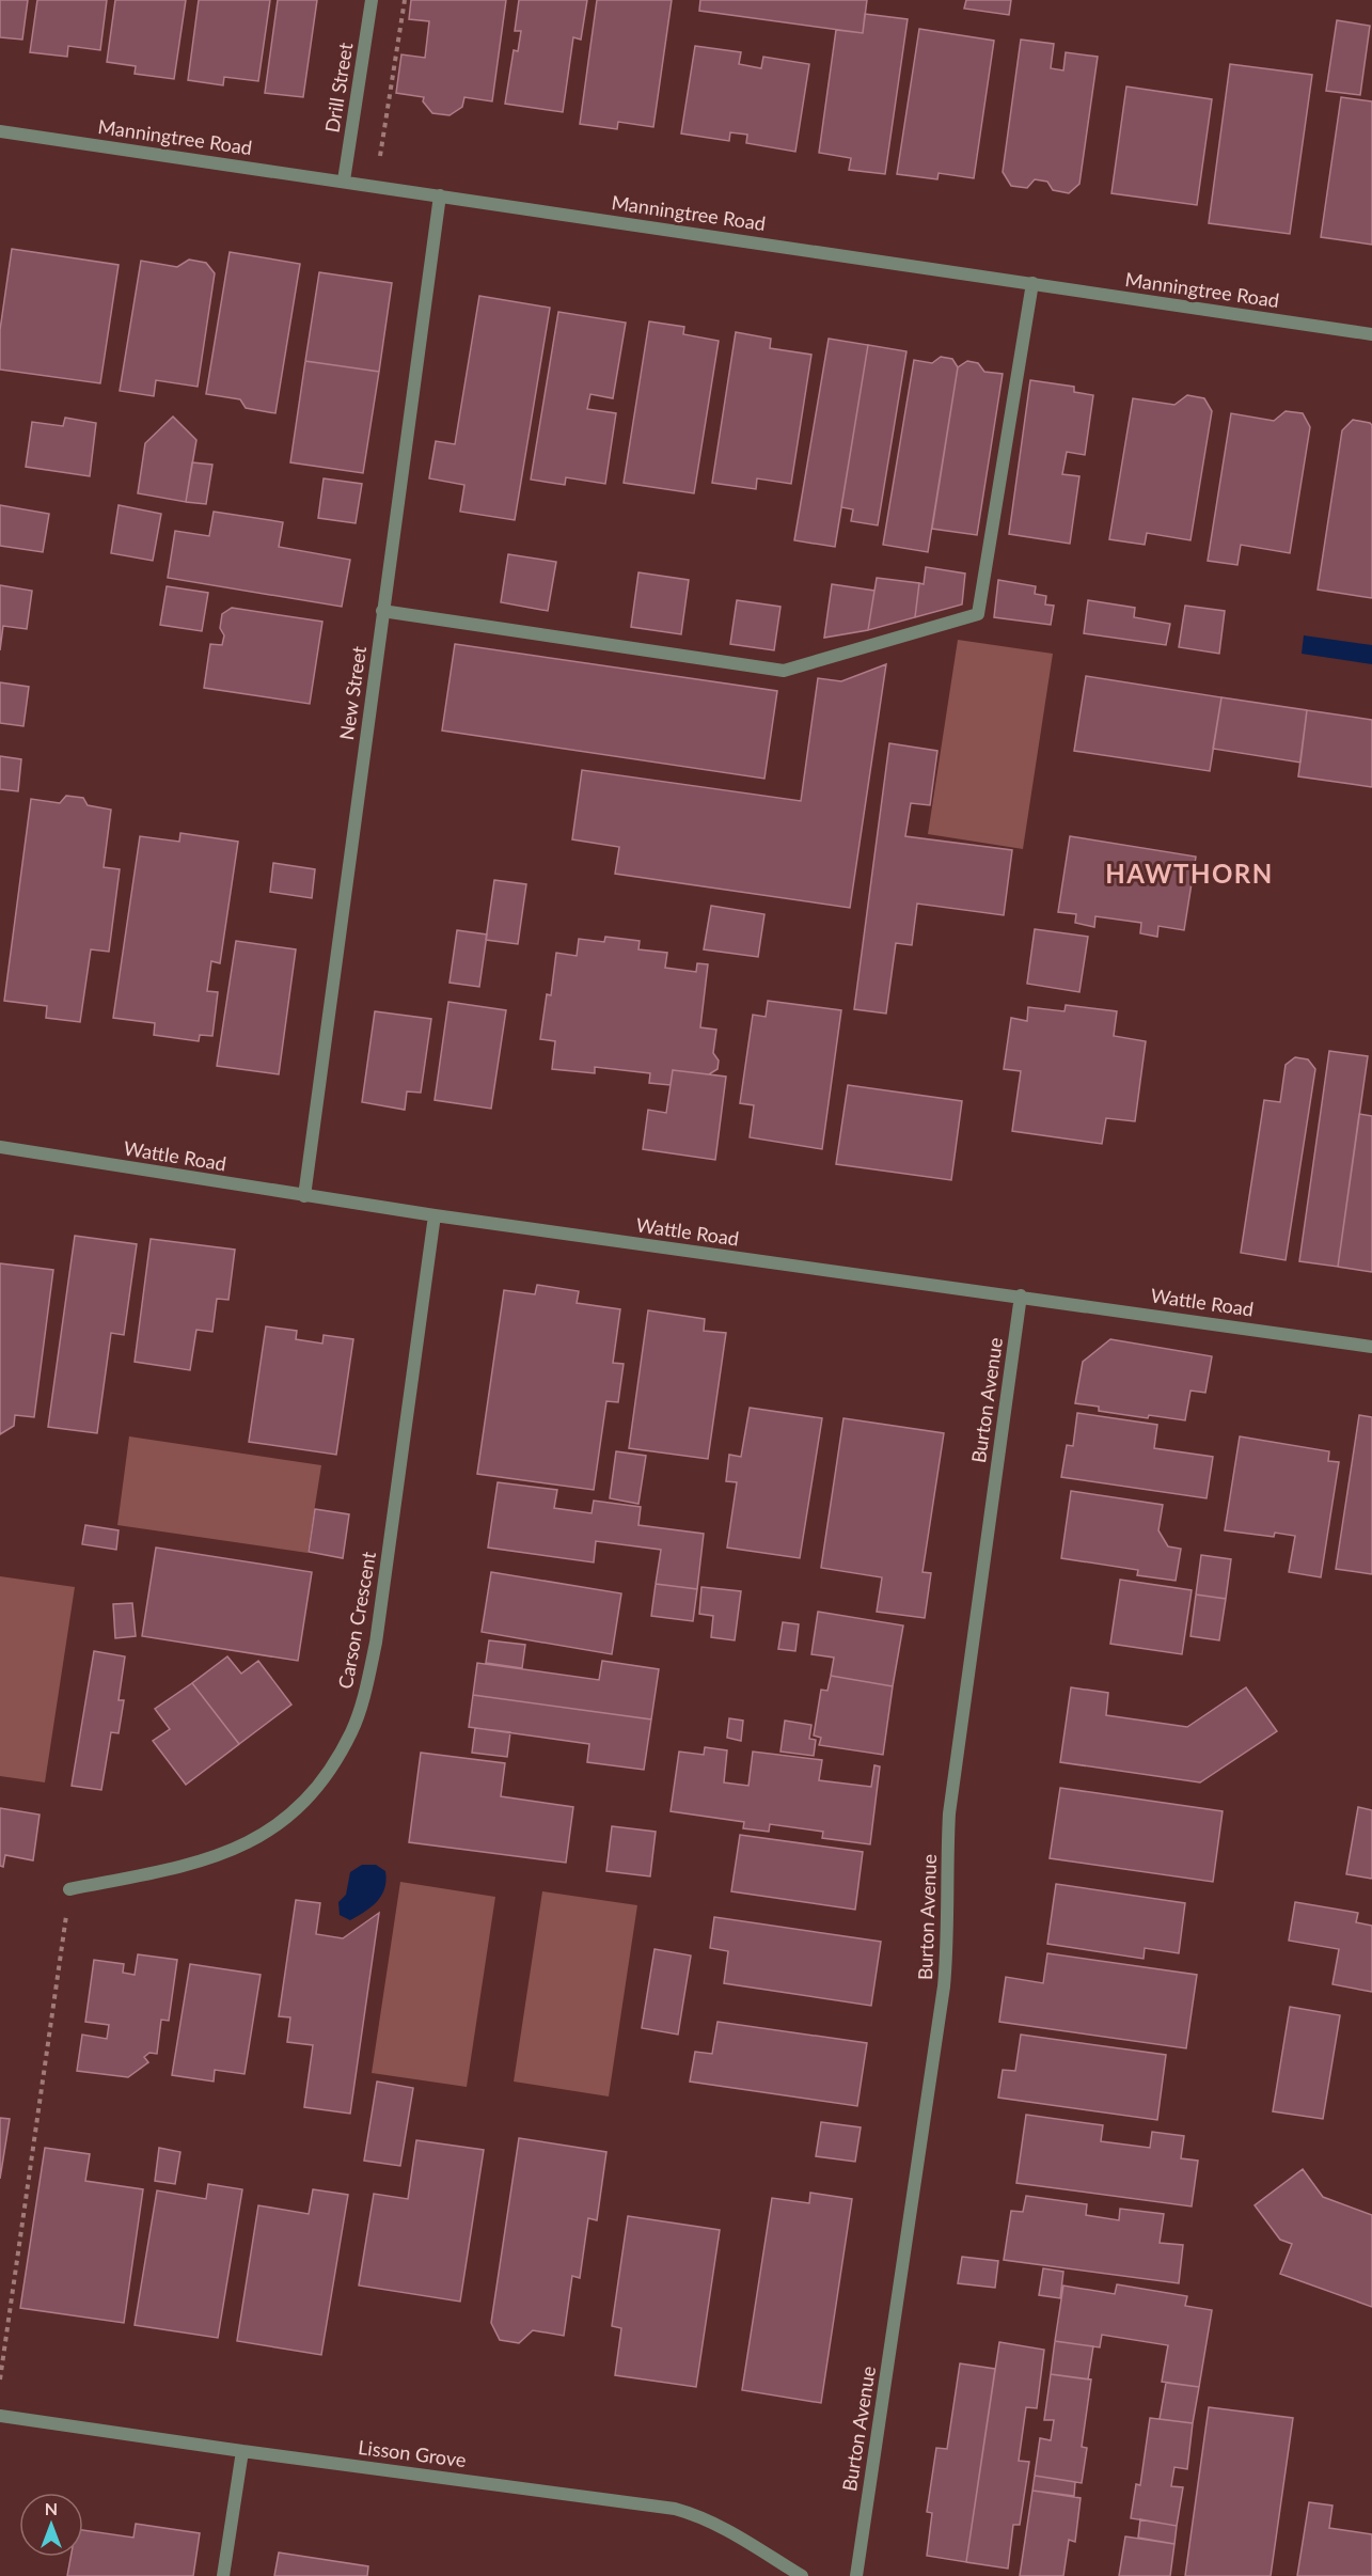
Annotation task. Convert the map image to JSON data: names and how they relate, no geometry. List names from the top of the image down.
{
  "streets": {
    "street": [
      "Drill Street",
      "Manningtree Road",
      "New Street",
      "Wattle Road",
      "Burton Avenue",
      "Carson Crescent",
      "Lisson Grove"
    ]
  },
  "crossings": [
    ["Drill Street", "Manningtree Road"],
    ["Manningtree Road", "New Street"],
    ["New Street", "Wattle Road"],
    ["Wattle Road", "Burton Avenue"],
    ["Wattle Road", "Carson Crescent"]
  ],
  "districts": ["HAWTHORN"],
  "north": "top"
}
